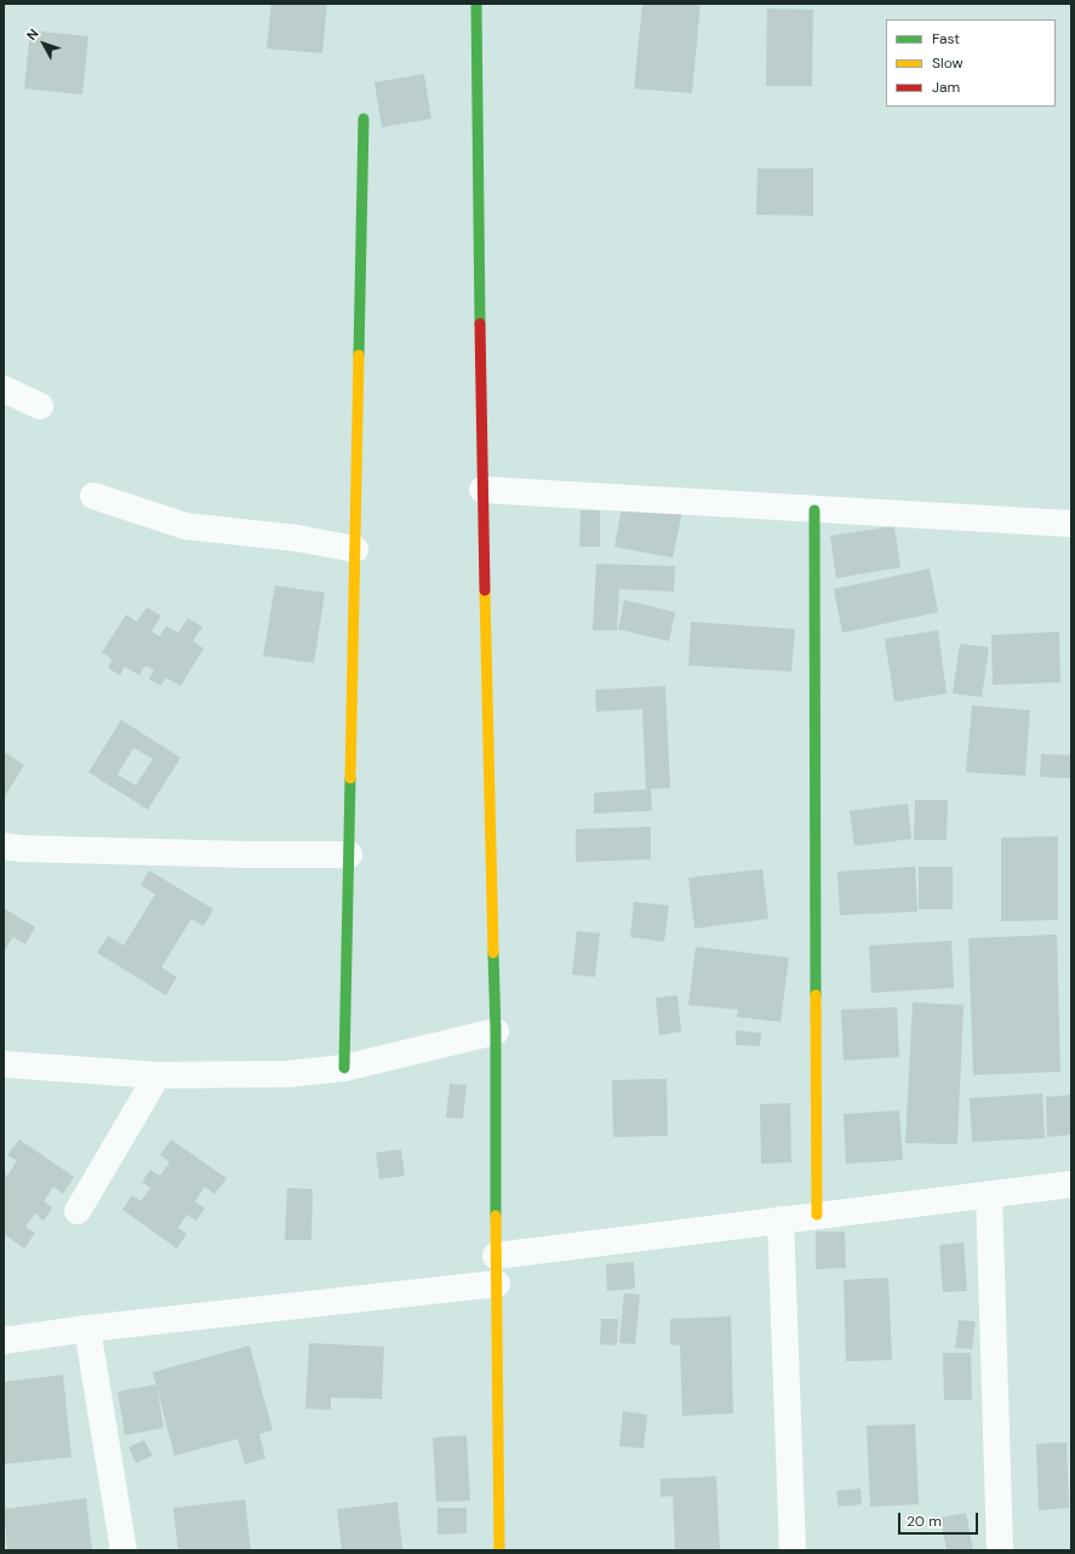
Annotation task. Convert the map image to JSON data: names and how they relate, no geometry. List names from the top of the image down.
{
  "legend": ["Fast", "Slow", "Jam"],
  "scale_bar": "20 m",
  "north": "top left"
}
